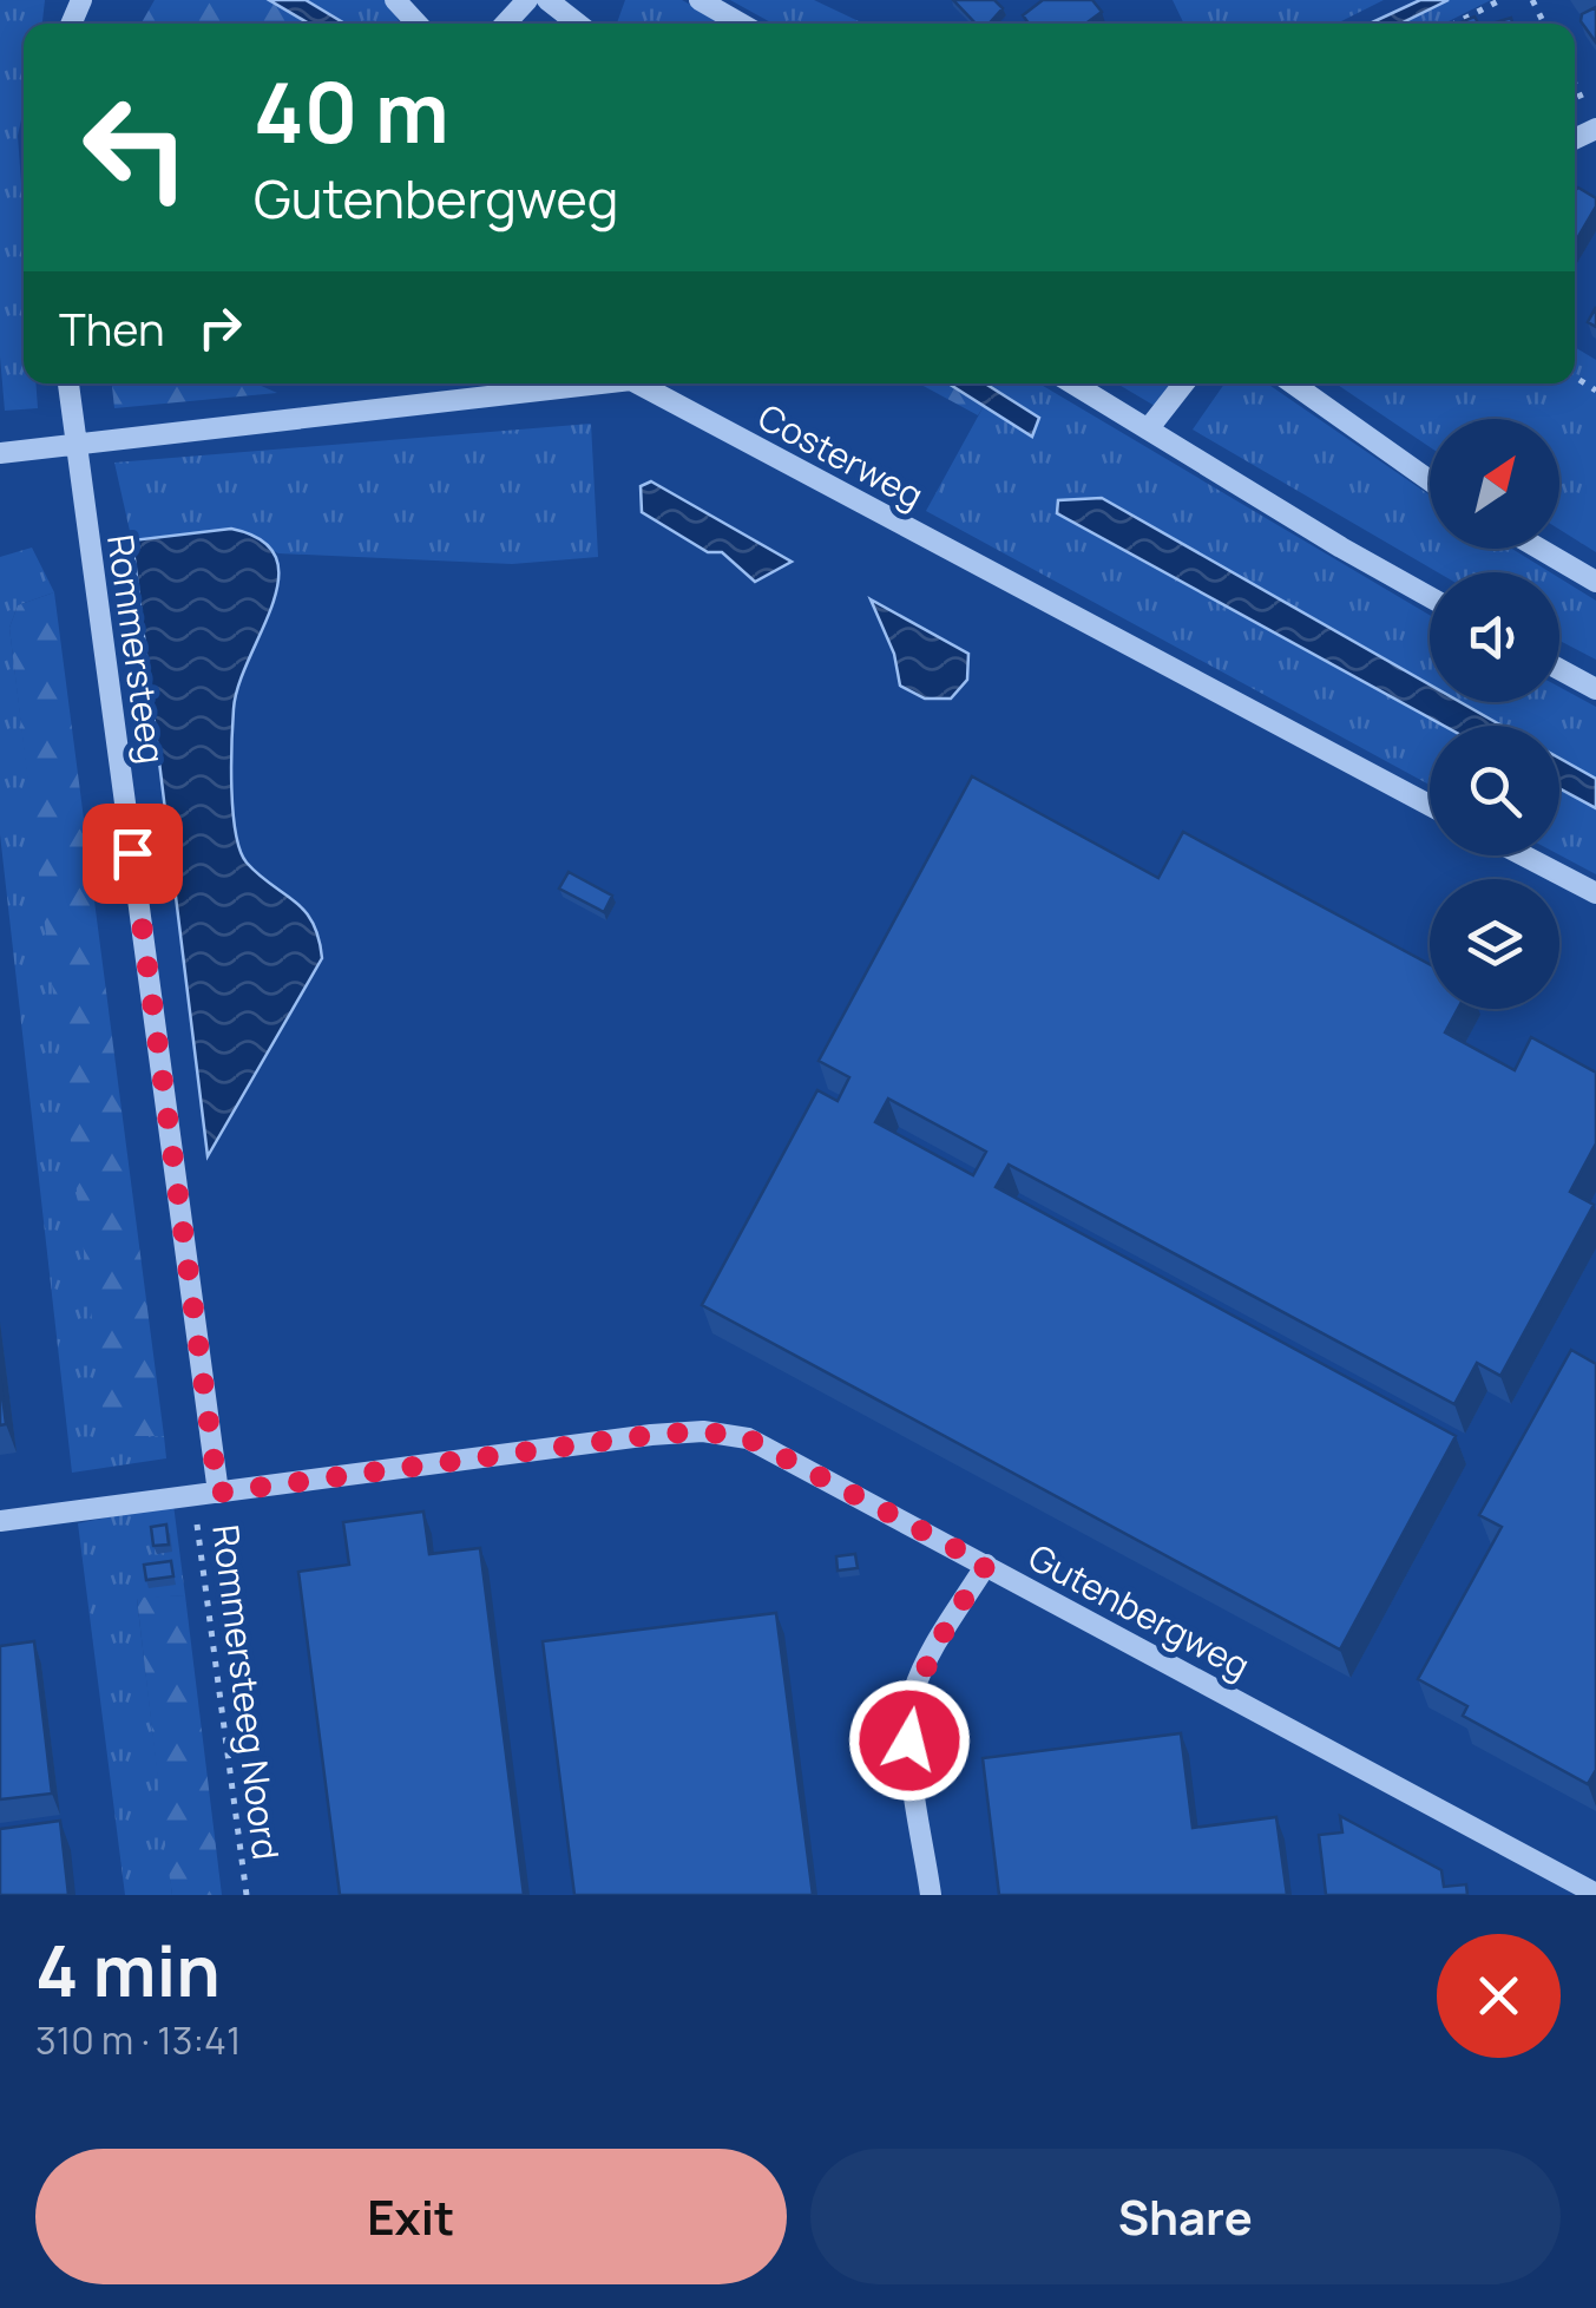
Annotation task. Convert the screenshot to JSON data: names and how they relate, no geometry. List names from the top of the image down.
{
  "streets": {
    "street": ["Costerweg", "Rommersteeg", "Gutenbergweg"],
    "path": ["Rommersteeg Noord"]
  },
  "crossings": [
    ["Costerweg", "Rommersteeg"],
    ["Rommersteeg", "Gutenbergweg"],
    ["Gutenbergweg", "Rommersteeg Noord"]
  ],
  "north": "top right",
  "page": {
    "turn": ["40 m", "Gutenbergweg"],
    "then": "Then",
    "heading": ["4 min", "310 m · 13:41"],
    "buttons": ["Exit", "Share"]
  }
}
